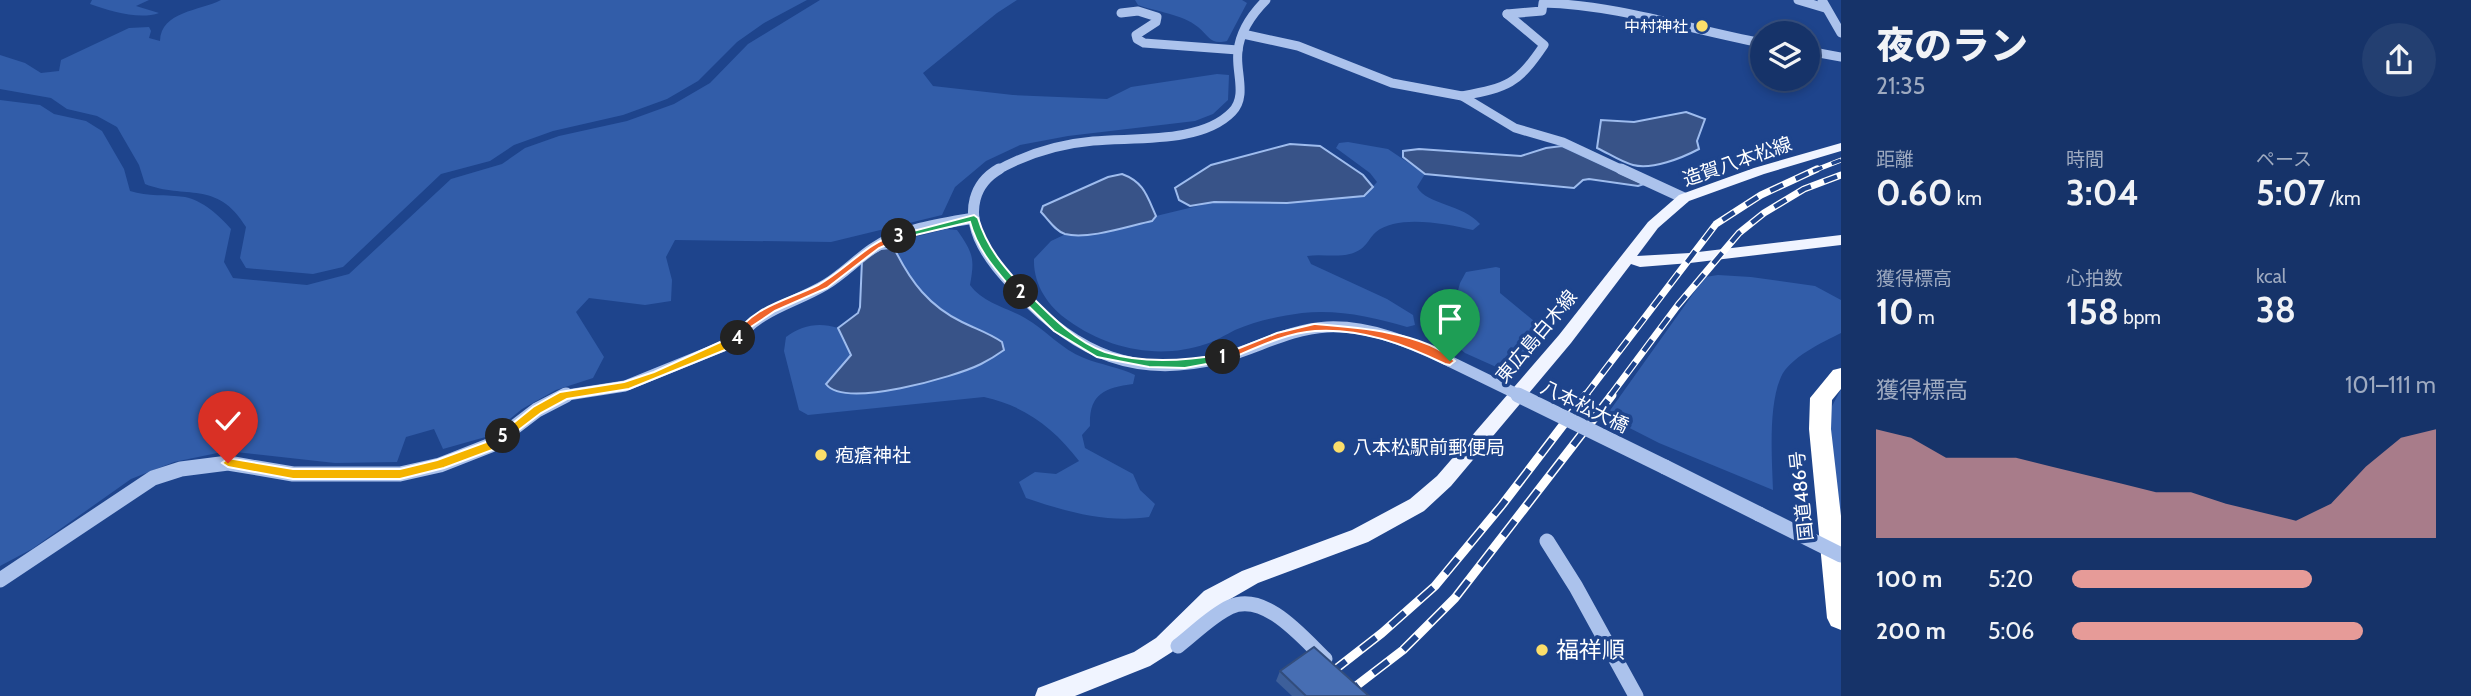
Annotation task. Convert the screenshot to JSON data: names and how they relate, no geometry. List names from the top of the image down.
{
  "streets": {
    "highway": ["国道486号"],
    "main road": ["造賀八本松線", "東広島白木線"],
    "street": ["八本松大橋"]
  },
  "crossings": [
    ["造賀八本松線", "東広島白木線"]
  ],
  "places": [
    "中村神社",
    "八本松駅前郵便局",
    "疱瘡神社",
    "福祥順"
  ],
  "page": {
    "heading": ["夜のラン", "21:35"],
    "stats": [
      ["距離", "0.60 km"],
      ["時間", "3:04"],
      ["ペース", "5:07 /km"],
      ["獲得標高", "10 m"],
      ["心拍数", "158 bpm"],
      ["kcal", "38"]
    ],
    "pins": [
      "3",
      "2",
      "4",
      "1",
      "5"
    ],
    "chart": ["獲得標高", "101–111 m"],
    "list": [
      {
        "name": "100 m",
        "note": "5:20"
      },
      {
        "name": "200 m",
        "note": "5:06"
      }
    ]
  }
}
